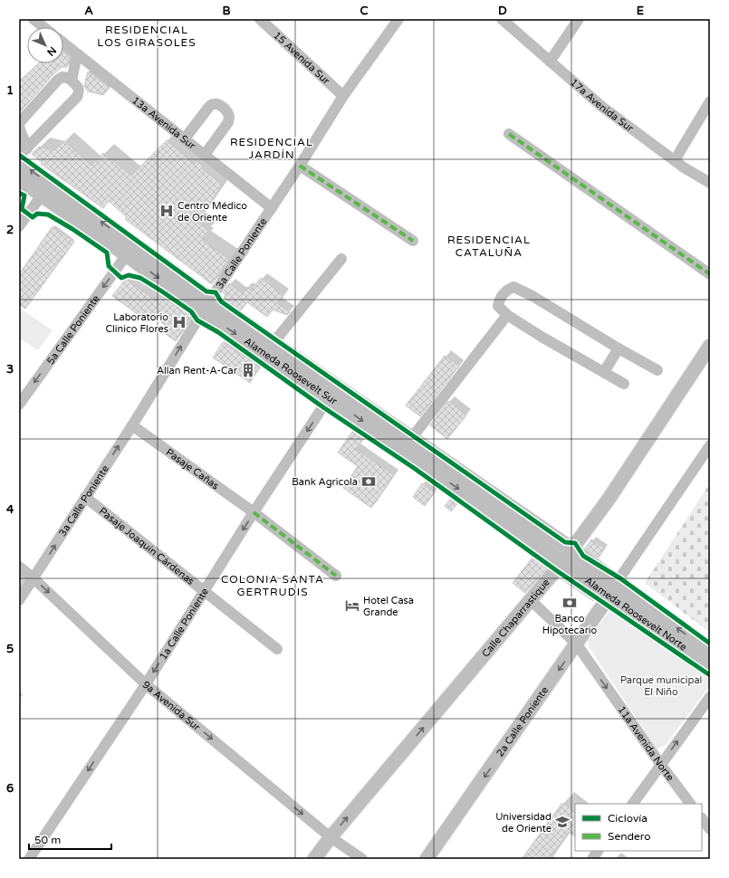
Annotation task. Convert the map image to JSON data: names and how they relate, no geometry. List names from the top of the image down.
{
  "streets": {
    "highway": ["Alameda Roosevelt Sur", "Alameda Roosevelt Norte"],
    "main road": ["Calle Chaparrastique", "2a Calle Poniente"],
    "street": [
      "15 Avenida Sur",
      "17a Avenida Sur",
      "13a Avenida Sur",
      "3a Calle Poniente",
      "5a Calle Poniente",
      "Pasaje Cañas",
      "Pasaje Joaquín Cárdenas",
      "1a Calle Poniente",
      "9a Avenida Sur",
      "11a Avenida Norte"
    ]
  },
  "crossings": [
    ["15 Avenida Sur", "3a Calle Poniente"],
    ["13a Avenida Sur", "3a Calle Poniente"],
    ["3a Calle Poniente", "Alameda Roosevelt Sur"],
    ["3a Calle Poniente", "Pasaje Cañas"],
    ["3a Calle Poniente", "Pasaje Joaquín Cárdenas"],
    ["3a Calle Poniente", "9a Avenida Sur"],
    ["5a Calle Poniente", "Alameda Roosevelt Sur"],
    ["Alameda Roosevelt Sur", "Alameda Roosevelt Norte"],
    ["Alameda Roosevelt Sur", "Calle Chaparrastique"],
    ["Alameda Roosevelt Sur", "1a Calle Poniente"],
    ["Pasaje Cañas", "1a Calle Poniente"],
    ["Pasaje Joaquín Cárdenas", "1a Calle Poniente"],
    ["Alameda Roosevelt Norte", "Calle Chaparrastique"],
    ["Alameda Roosevelt Norte", "2a Calle Poniente"],
    ["Calle Chaparrastique", "9a Avenida Sur"],
    ["Calle Chaparrastique", "11a Avenida Norte"],
    ["1a Calle Poniente", "9a Avenida Sur"],
    ["2a Calle Poniente", "11a Avenida Norte"]
  ],
  "one_way": [
    "3a Calle Poniente",
    "5a Calle Poniente",
    "Calle Chaparrastique",
    "1a Calle Poniente",
    "9a Avenida Sur",
    "2a Calle Poniente",
    "11a Avenida Norte"
  ],
  "districts": [
    "RESIDENCIAL LOS GIRASOLES",
    "RESIDENCIAL JARDÍN",
    "RESIDENCIAL CATALUÑA",
    "COLONIA SANTA GERTRUDIS"
  ],
  "parks": ["Parque municipal El Niño"],
  "places": {
    "hospital": ["Centro Médico de Oriente", "Laboratorio Clinico Flores"],
    "building": ["Allan Rent-A-Car"],
    "bank": ["Bank Agricola", "Banco Hipotecario"],
    "hotel": ["Hotel Casa Grande"],
    "school or university": ["Universidad de Oriente"]
  },
  "legend": ["Ciclovía", "Sendero"],
  "scale_bar": "50 m",
  "north": "bottom right",
  "grid": {
    "columns": [
      "A",
      "B",
      "C",
      "D",
      "E"
    ],
    "rows": [
      "1",
      "2",
      "3",
      "4",
      "5",
      "6"
    ]
  }
}
